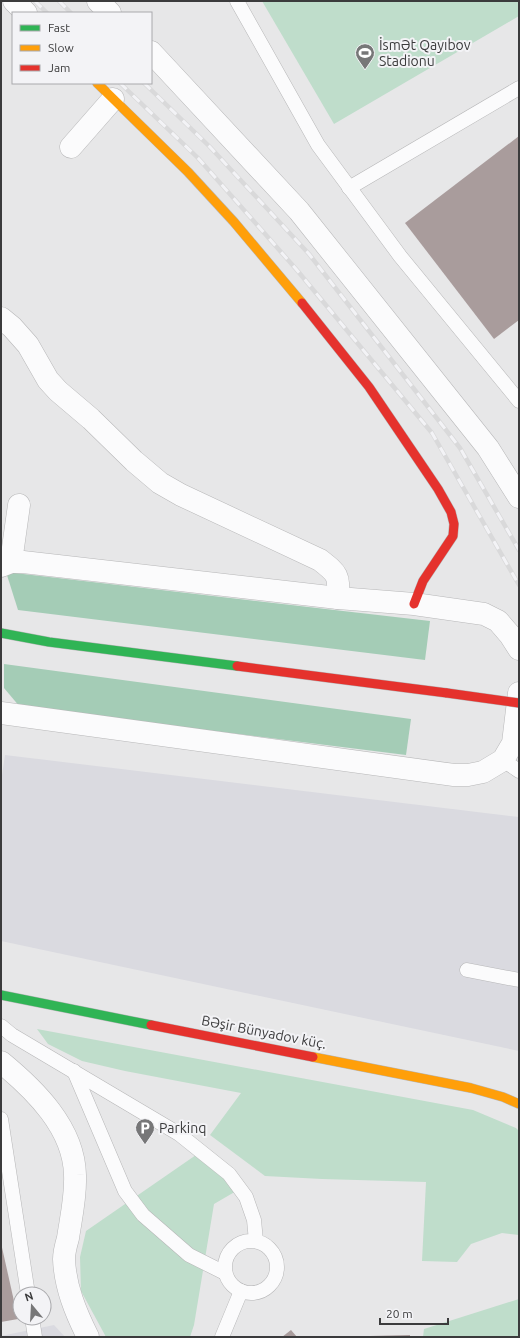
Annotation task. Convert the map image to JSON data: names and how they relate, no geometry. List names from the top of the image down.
{
  "streets": {
    "street": ["Bəşir Bünyadov küç."]
  },
  "places": {
    "sports": ["İsmət Qayıbov Stadionu"],
    "parking": ["Parkinq"]
  },
  "legend": ["Fast", "Slow", "Jam"],
  "scale_bar": "20 m",
  "north": "top"
}
